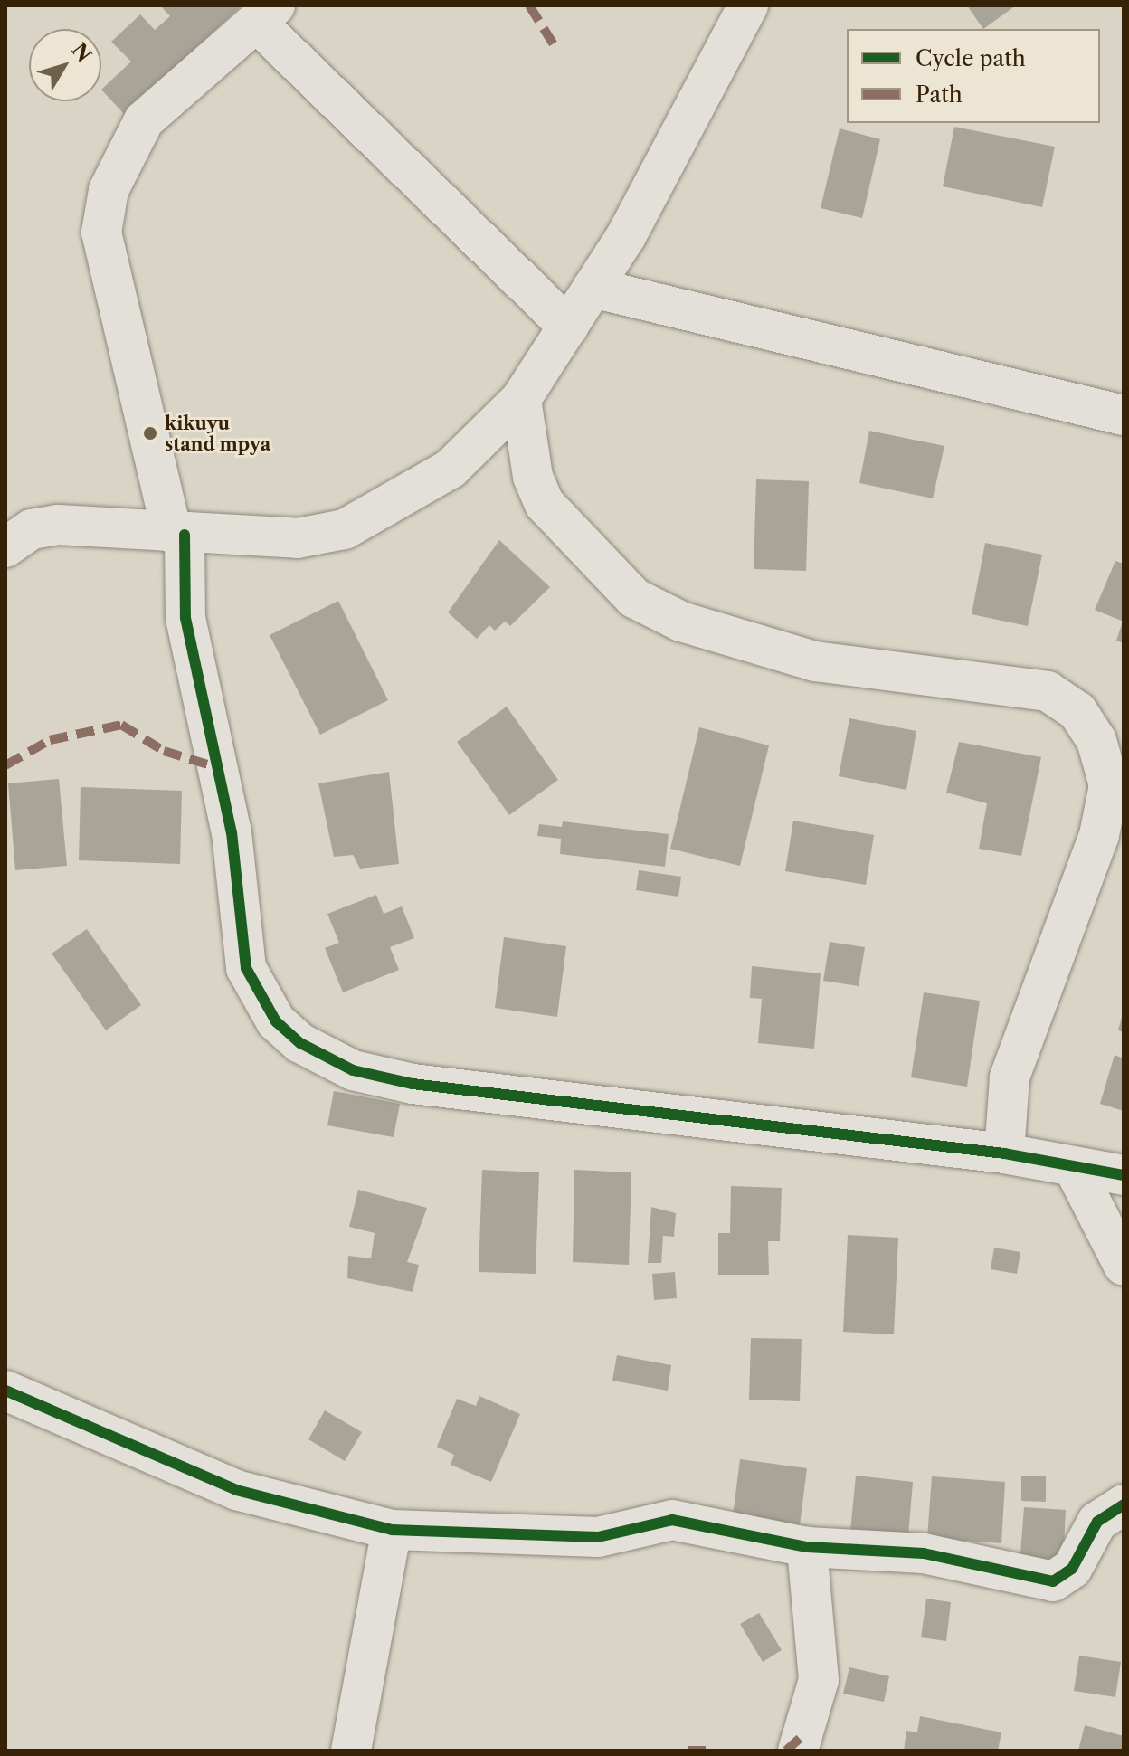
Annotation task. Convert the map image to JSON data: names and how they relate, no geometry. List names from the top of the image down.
{
  "places": ["kikuyu stand mpya"],
  "legend": ["Cycle path", "Path"],
  "north": "top right"
}
